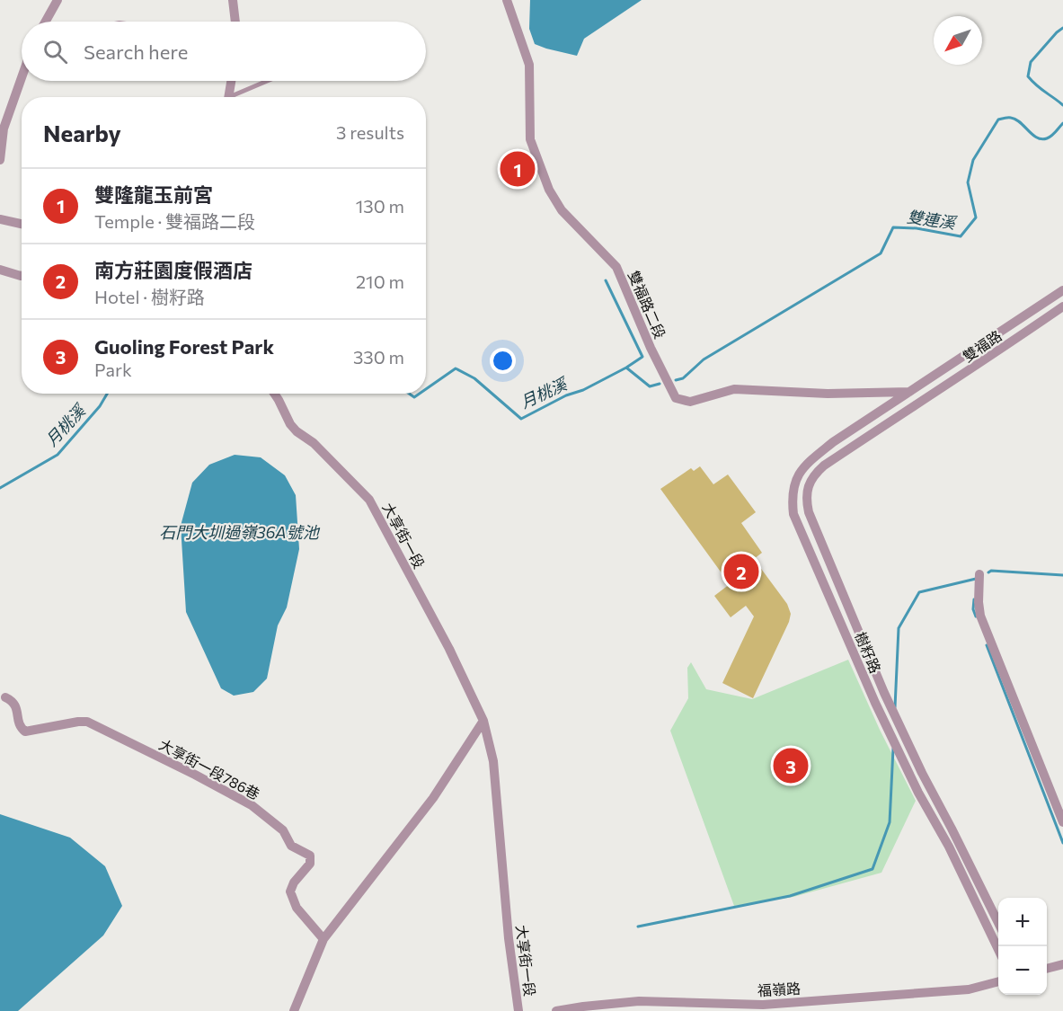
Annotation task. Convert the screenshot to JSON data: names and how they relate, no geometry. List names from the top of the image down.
{
  "streets": {
    "street": [
      "雙福路二段",
      "雙福路",
      "大享街一段",
      "樹籽路",
      "大享街一段786巷",
      "福嶺路"
    ]
  },
  "crossings": [
    ["雙福路二段", "樹籽路"],
    ["雙福路", "樹籽路"]
  ],
  "water": ["雙連溪", "月桃溪", "石門大圳過嶺36A號池"],
  "north": "bottom left",
  "page": {
    "search": "Search here",
    "heading": ["Nearby", "3 results"],
    "pins": ["1", "2", "3"],
    "list": [
      {
        "mark": "1",
        "name": "雙隆龍玉前宮",
        "note": "Temple · 雙福路二段",
        "value": "130 m"
      },
      {
        "mark": "2",
        "name": "南方莊園度假酒店",
        "note": "Hotel · 樹籽路",
        "value": "210 m"
      },
      {
        "mark": "3",
        "name": "Guoling Forest Park",
        "note": "Park",
        "value": "330 m"
      }
    ],
    "map_buttons": ["+", "−"]
  }
}
